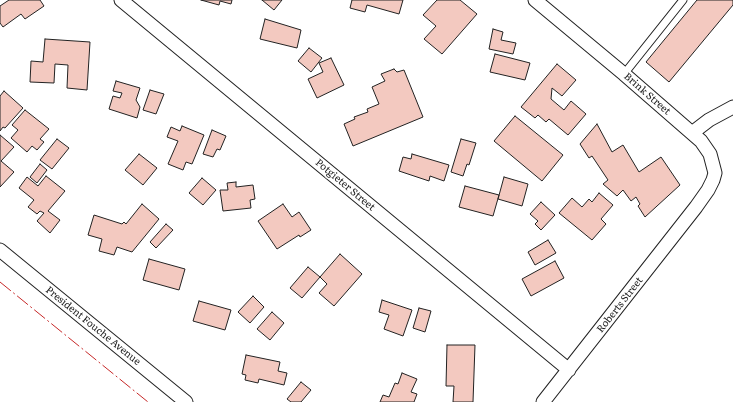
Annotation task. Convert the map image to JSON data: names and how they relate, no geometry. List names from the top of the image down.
{
  "streets": {
    "street": [
      "Brink Street",
      "Potgieter Street",
      "Roberts Street",
      "President Fouche Avenue"
    ]
  },
  "crossings": [
    ["Brink Street", "Roberts Street"],
    ["Potgieter Street", "Roberts Street"]
  ]
}
